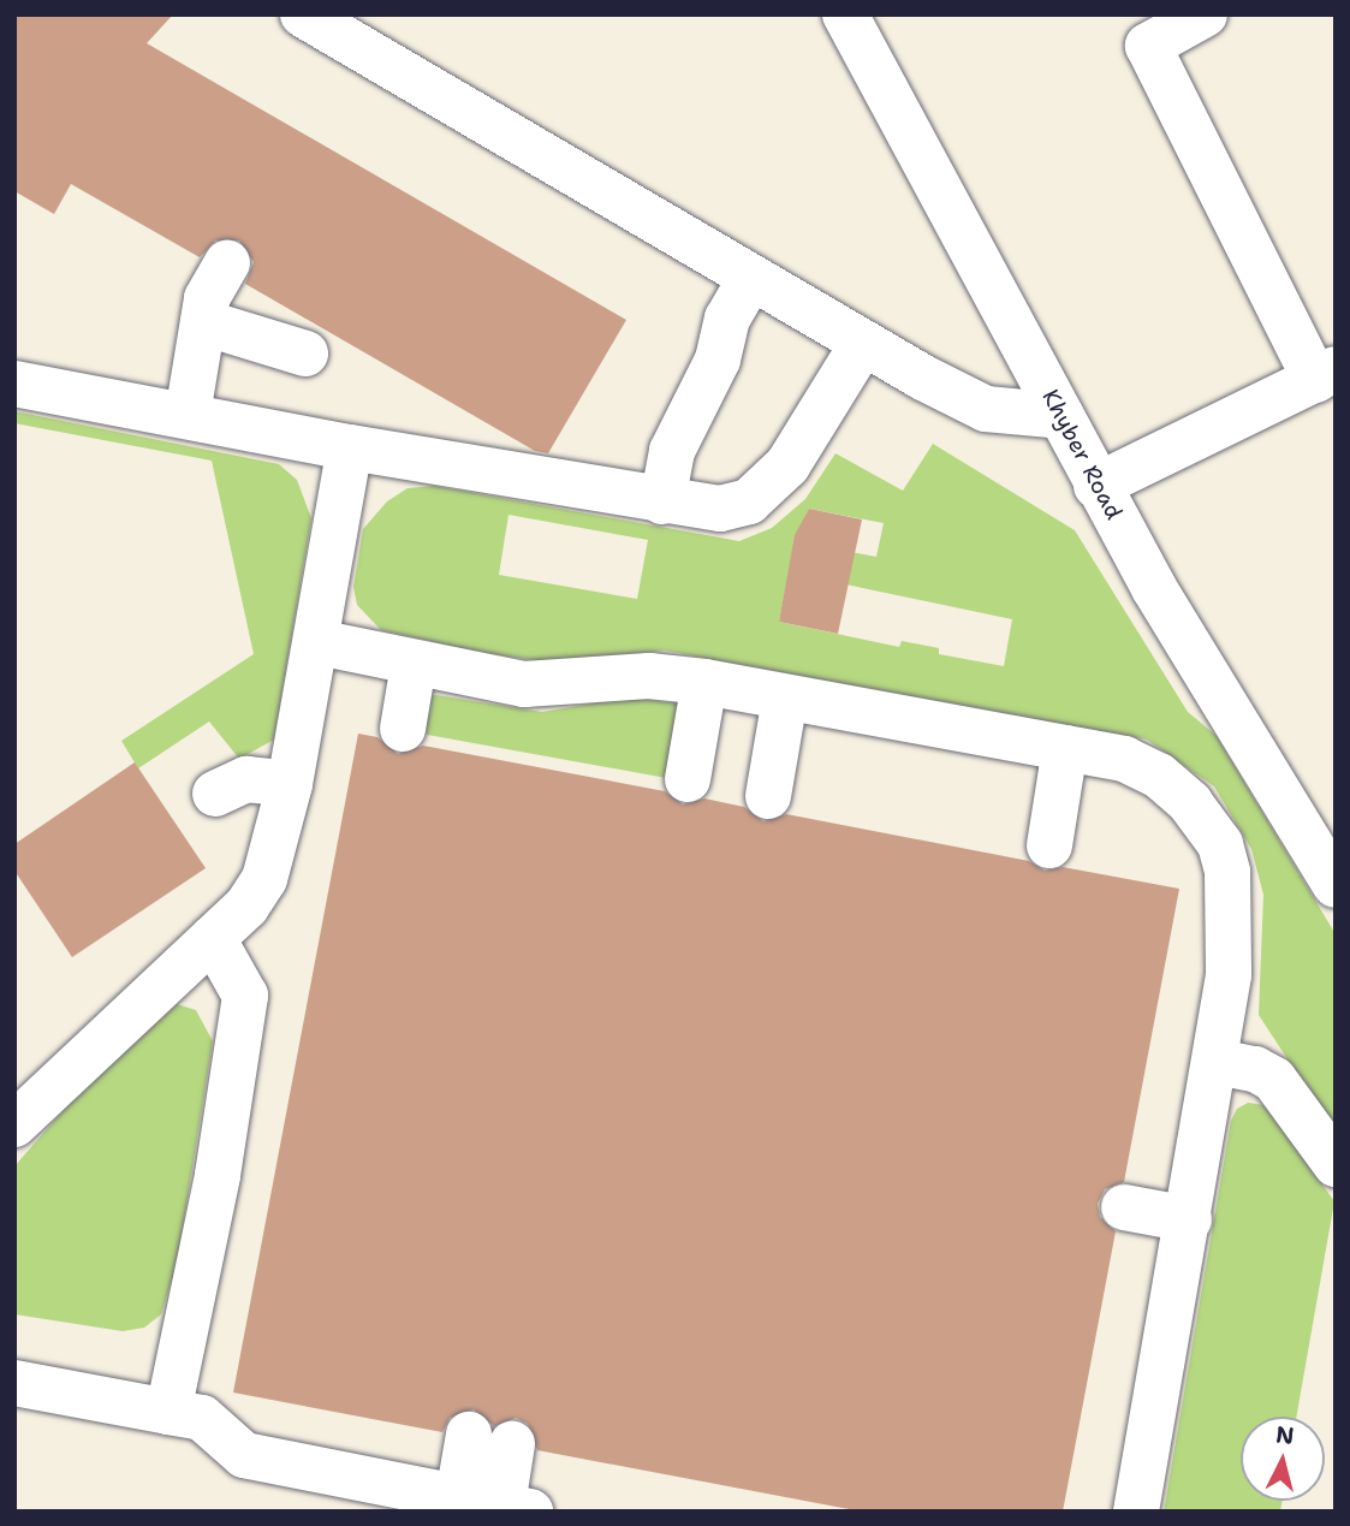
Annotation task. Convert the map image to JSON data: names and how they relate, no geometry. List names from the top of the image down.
{
  "streets": {
    "lane": ["Khyber Road"]
  },
  "north": "top"
}
